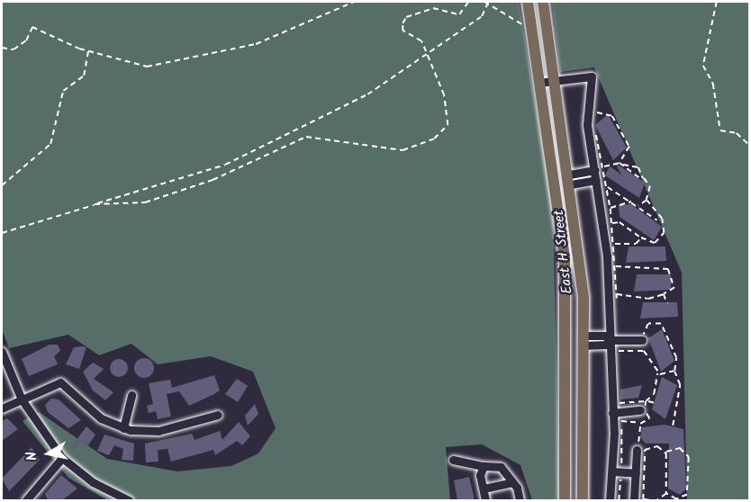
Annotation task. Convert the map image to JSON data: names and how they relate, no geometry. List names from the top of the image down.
{
  "streets": {
    "main road": ["East H Street"]
  },
  "north": "left"
}
